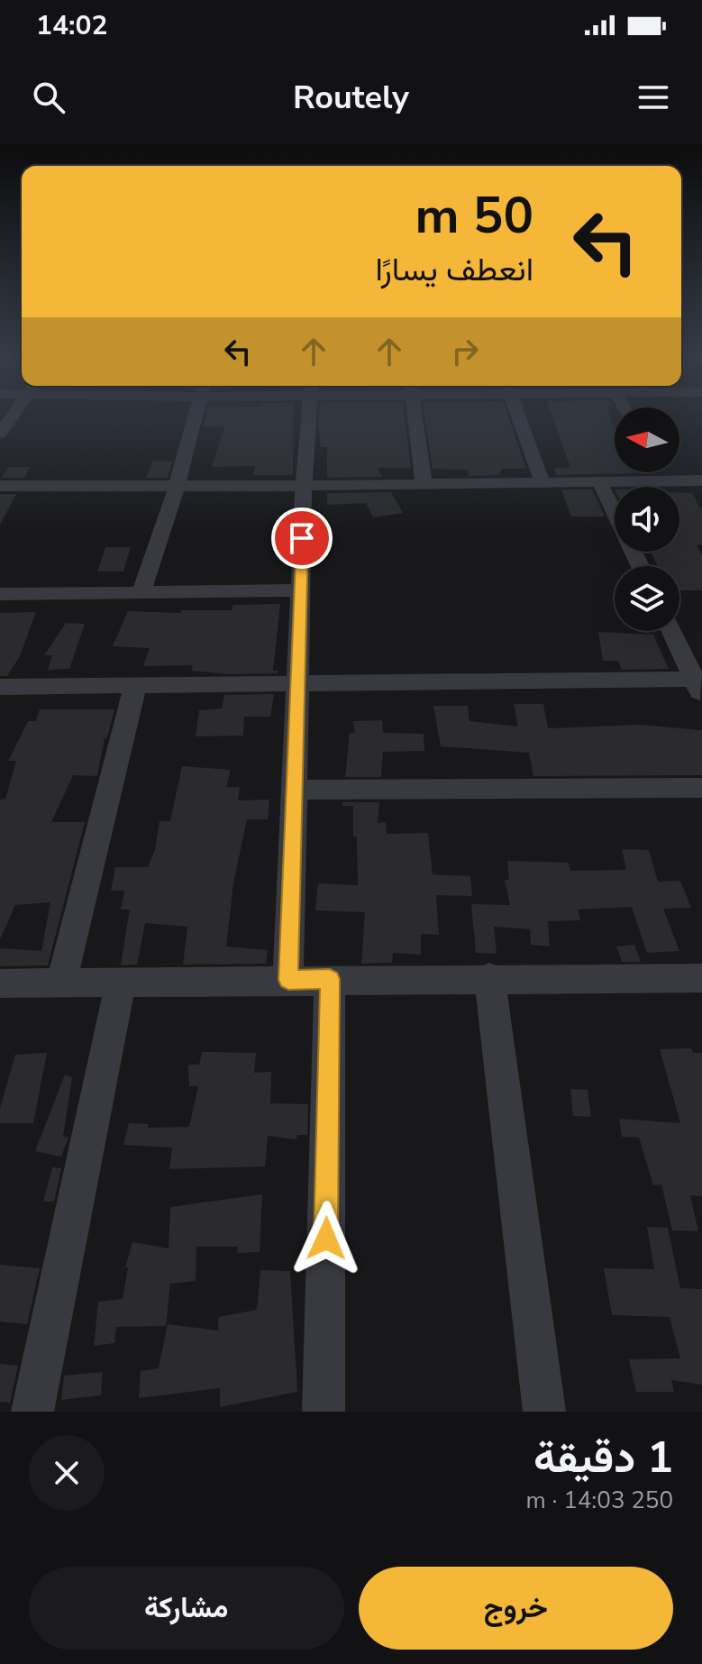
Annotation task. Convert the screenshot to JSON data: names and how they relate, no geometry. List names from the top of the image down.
{
  "north": "left",
  "page": {
    "status": "14:02",
    "header": "Routely",
    "turn": ["50 m", "انعطف يسارًا"],
    "heading": ["1 دقيقة", "250 m · 14:03"],
    "buttons": ["خروج", "مشاركة"]
  }
}
